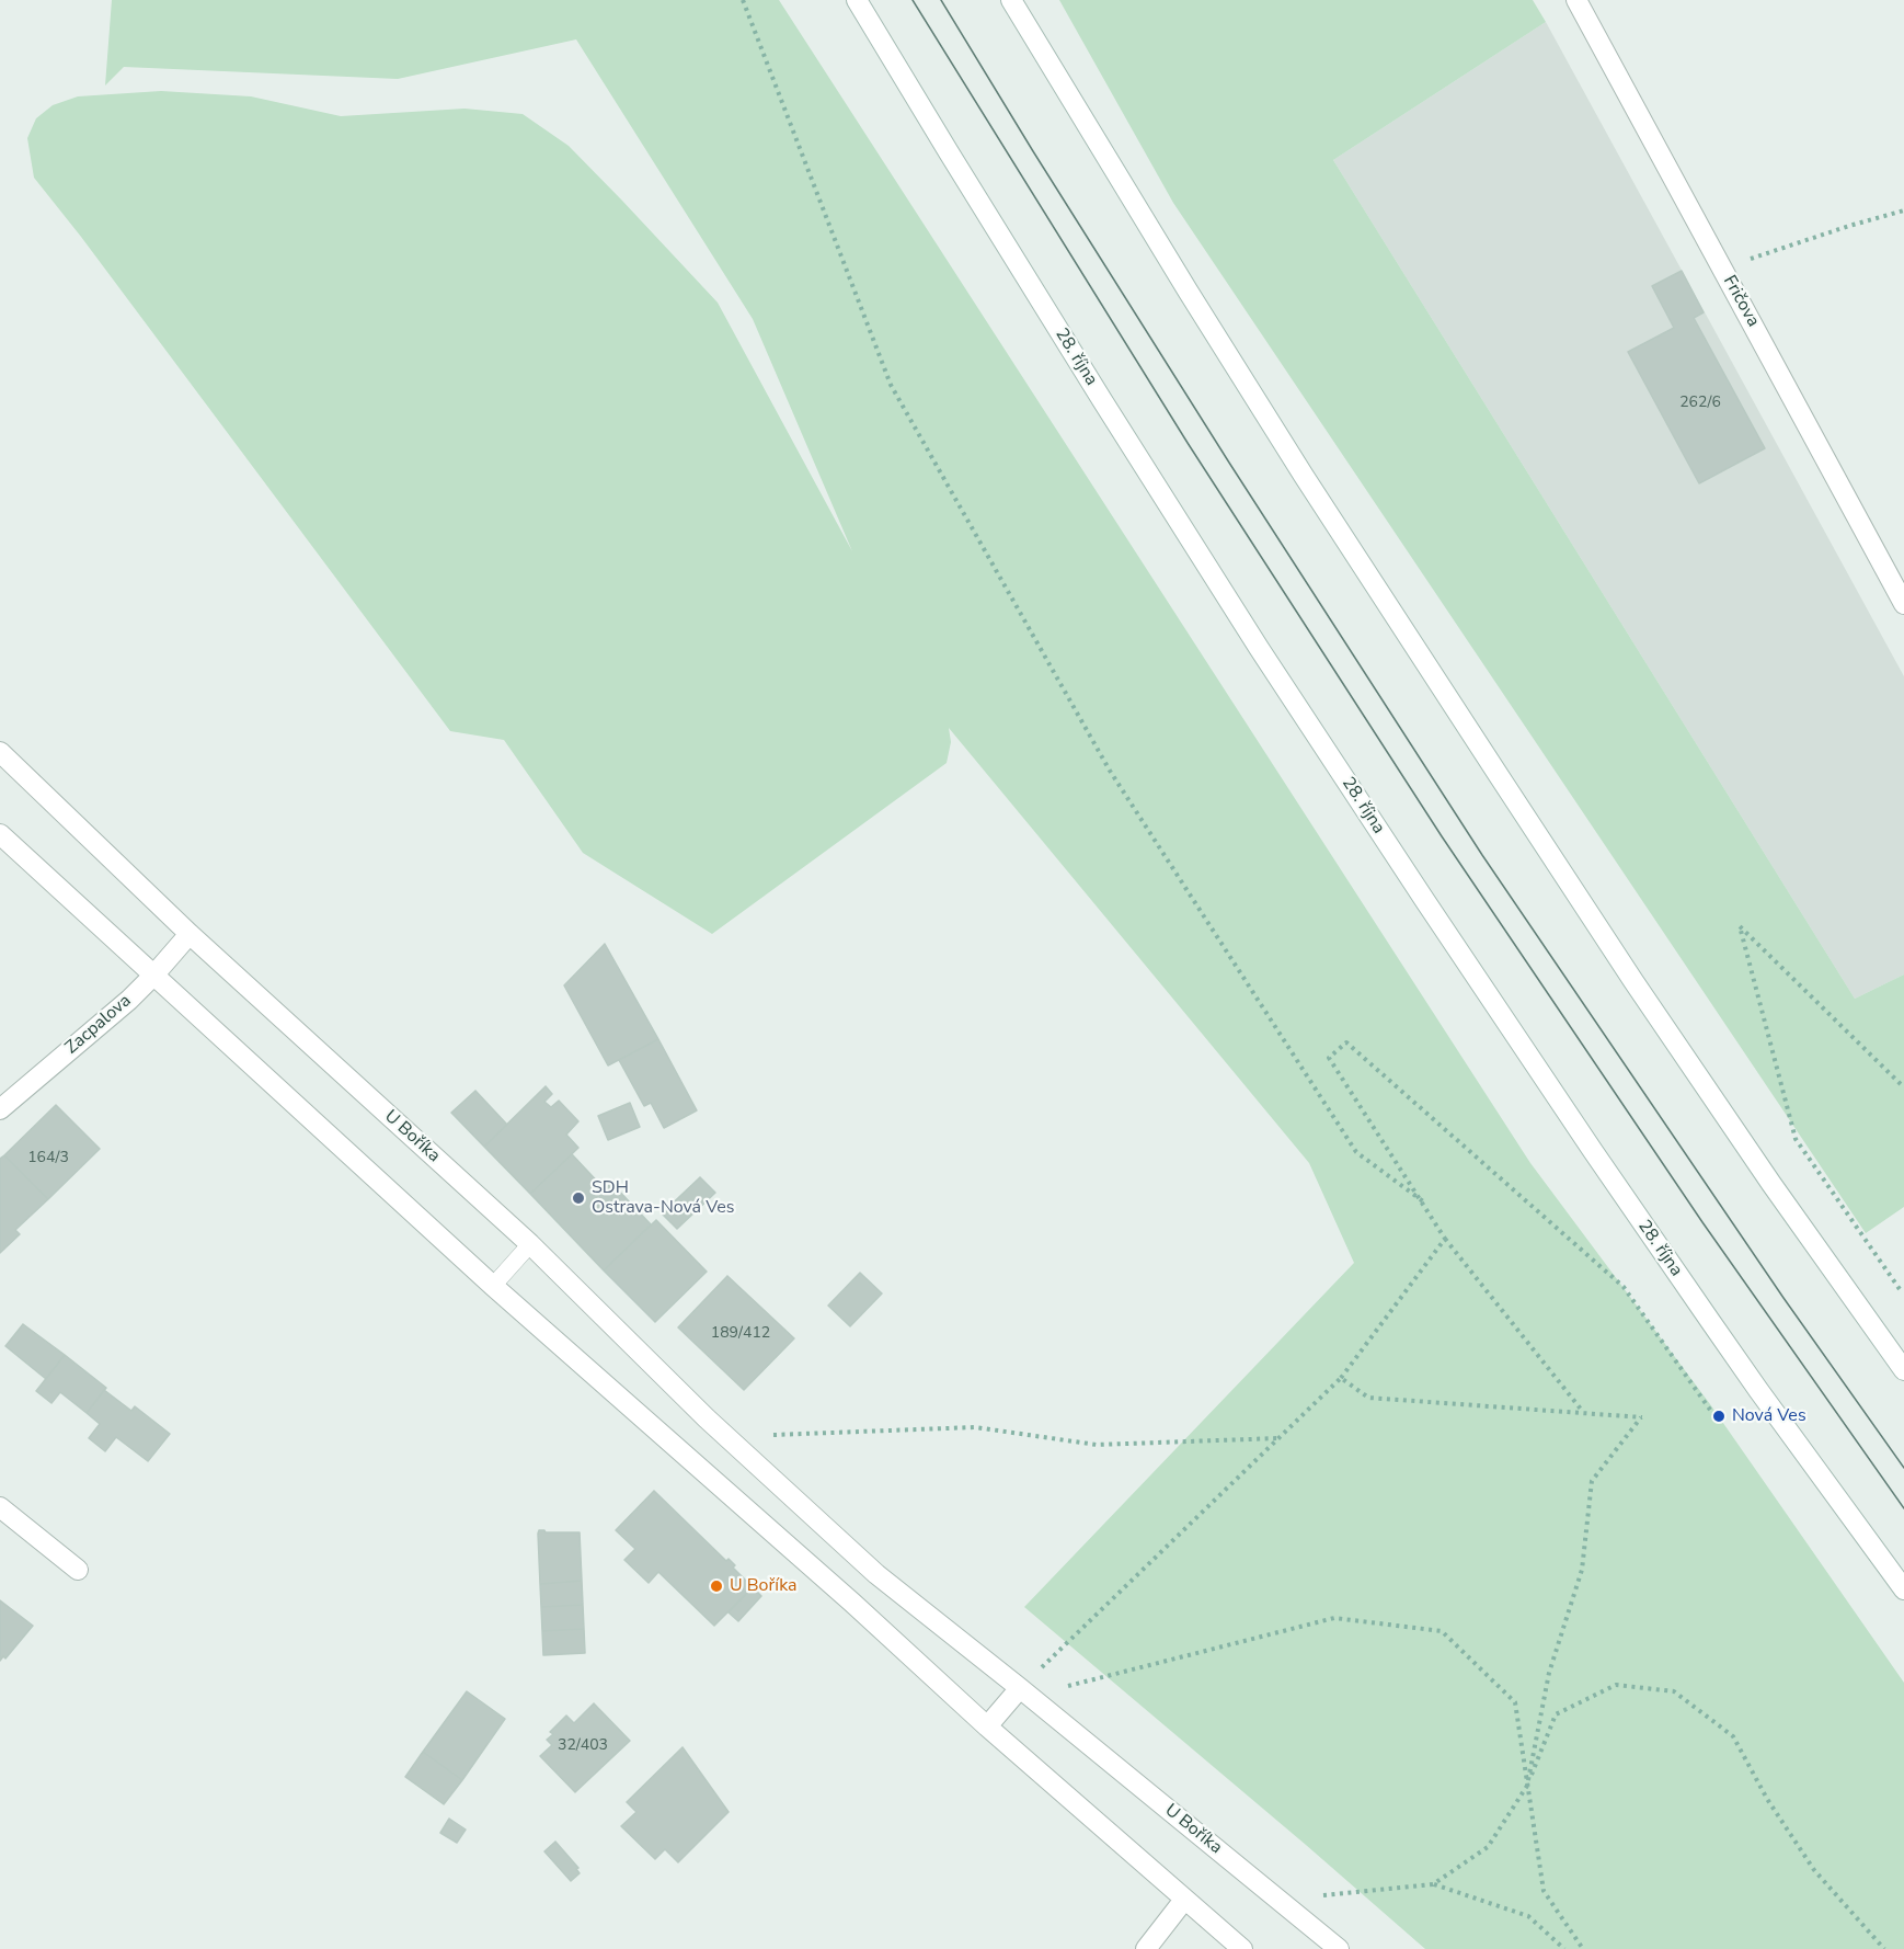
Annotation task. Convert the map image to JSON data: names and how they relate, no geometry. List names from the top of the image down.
{
  "streets": {
    "street": [
      "Fričova",
      "28. října",
      "Zacpalova",
      "U Boříka"
    ]
  },
  "crossings": [
    ["Zacpalova", "U Boříka"]
  ],
  "places": ["SDH Ostrava-Nová Ves", "Nová Ves", "U Boříka"],
  "house_numbers": [
    "262/6",
    "164/3",
    "189/412",
    "32/403"
  ]
}
